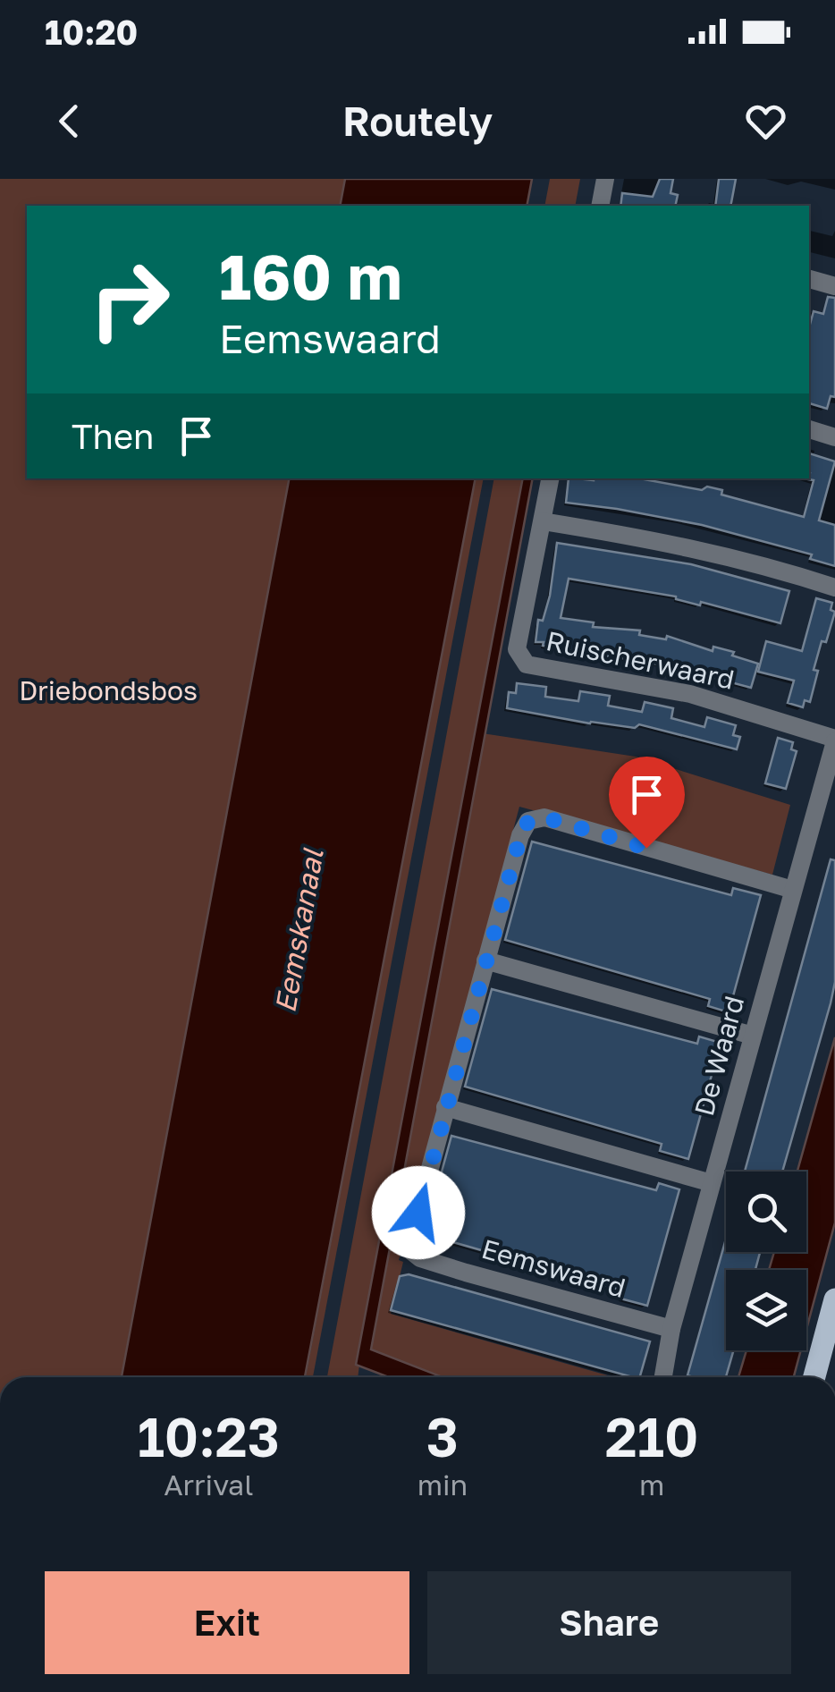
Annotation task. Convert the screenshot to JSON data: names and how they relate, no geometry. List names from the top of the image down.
{
  "streets": {
    "street": ["Ruischerwaard", "De Waard", "Eemswaard"]
  },
  "crossings": [
    ["Ruischerwaard", "De Waard"],
    ["De Waard", "Eemswaard"]
  ],
  "water": ["Eemskanaal"],
  "parks": ["Driebondsbos"],
  "page": {
    "status": "10:20",
    "header": "Routely",
    "turn": ["160 m", "Eemswaard"],
    "then": "Then",
    "eta": [
      "10:23",
      "Arrival",
      "3",
      "min",
      "210",
      "m"
    ],
    "buttons": ["Exit", "Share"]
  }
}
